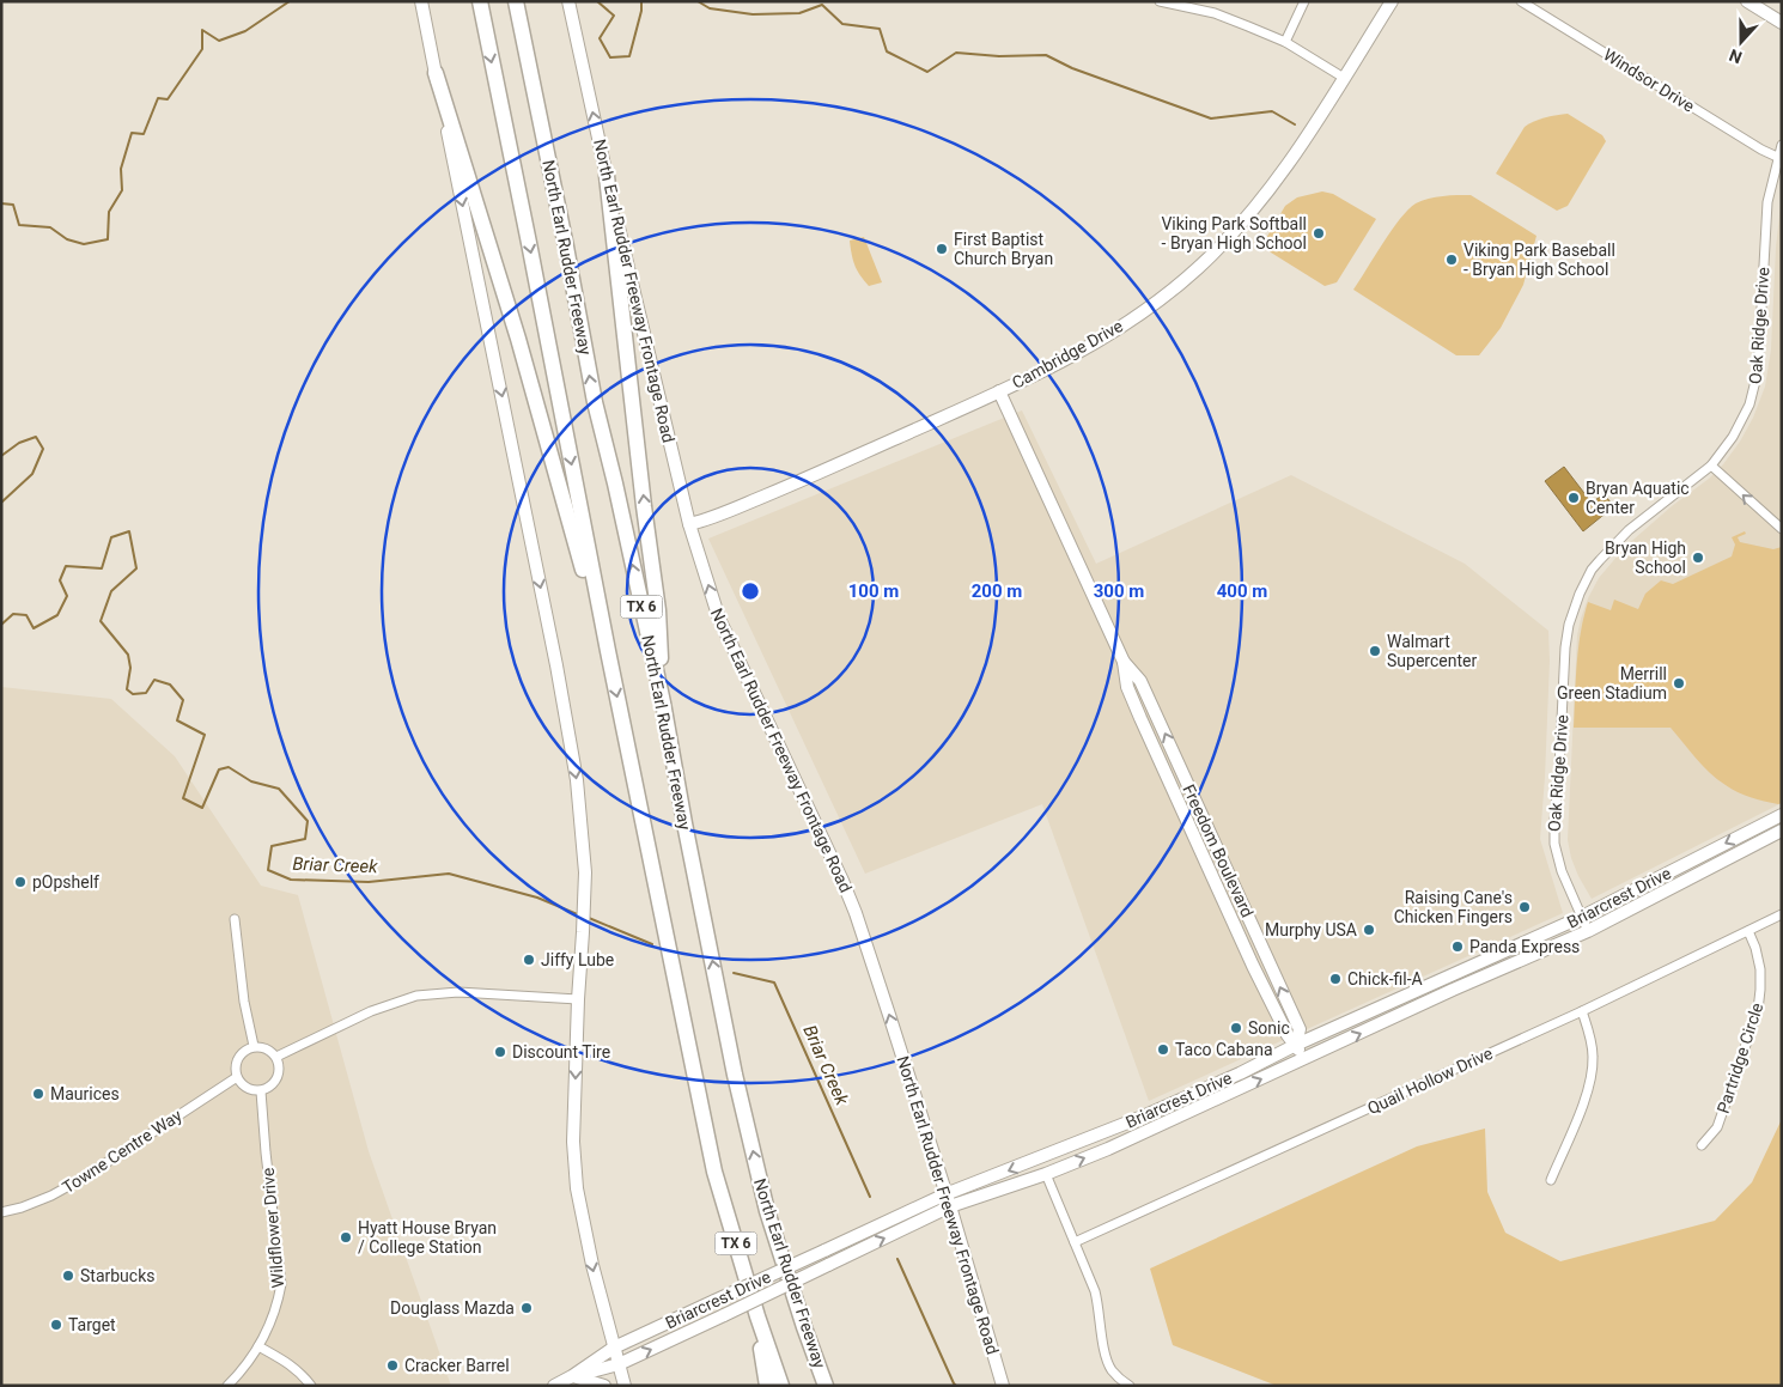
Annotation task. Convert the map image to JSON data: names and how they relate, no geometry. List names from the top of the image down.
{
  "streets": {
    "highway": ["North Earl Rudder Freeway", "TX 6"],
    "main road": [
      "North Earl Rudder Freeway Frontage Road",
      "Cambridge Drive",
      "Freedom Boulevard",
      "Briarcrest Drive"
    ],
    "street": [
      "Windsor Drive",
      "Oak Ridge Drive",
      "Partridge Circle",
      "Quail Hollow Drive",
      "Towne Centre Way",
      "Wildflower Drive"
    ]
  },
  "crossings": [
    ["Windsor Drive", "Oak Ridge Drive"],
    ["North Earl Rudder Freeway Frontage Road", "Cambridge Drive"],
    ["North Earl Rudder Freeway Frontage Road", "Briarcrest Drive"],
    ["Oak Ridge Drive", "Briarcrest Drive"],
    ["Cambridge Drive", "Freedom Boulevard"],
    ["Freedom Boulevard", "Briarcrest Drive"],
    ["Partridge Circle", "Quail Hollow Drive"],
    ["Towne Centre Way", "Wildflower Drive"]
  ],
  "one_way": ["North Earl Rudder Freeway Frontage Road"],
  "water": ["Briar Creek"],
  "places": [
    "Viking Park Softball - Bryan High School",
    "First Baptist Church Bryan",
    "Viking Park Baseball - Bryan High School",
    "Bryan Aquatic Center",
    "Bryan High School",
    "Walmart Supercenter",
    "Merrill Green Stadium",
    "pOpshelf",
    "Raising Cane's Chicken Fingers",
    "Murphy USA",
    "Panda Express",
    "Jiffy Lube",
    "Chick-fil-A",
    "Sonic",
    "Taco Cabana",
    "Discount Tire",
    "Maurices",
    "Hyatt House Bryan / College Station",
    "Starbucks",
    "Douglass Mazda",
    "Target",
    "Cracker Barrel"
  ],
  "north": "bottom",
  "rings": [
    "100 m",
    "200 m",
    "300 m",
    "400 m"
  ]
}
